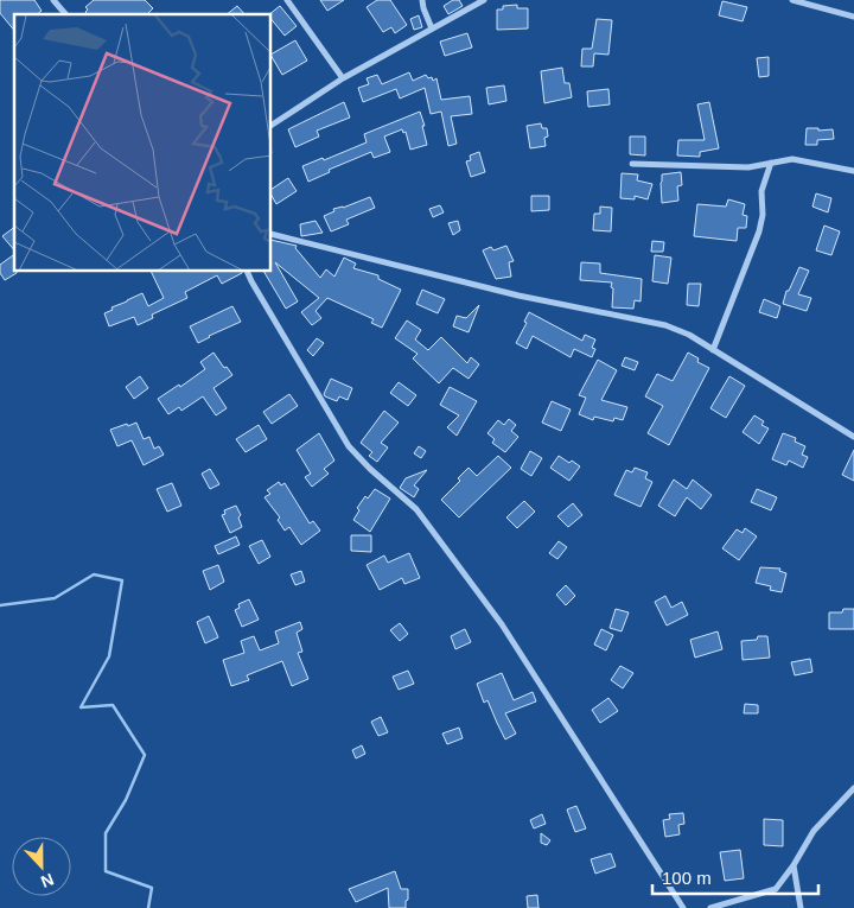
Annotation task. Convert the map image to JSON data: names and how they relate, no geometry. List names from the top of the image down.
{
  "scale_bar": "100 m",
  "north": "bottom"
}
